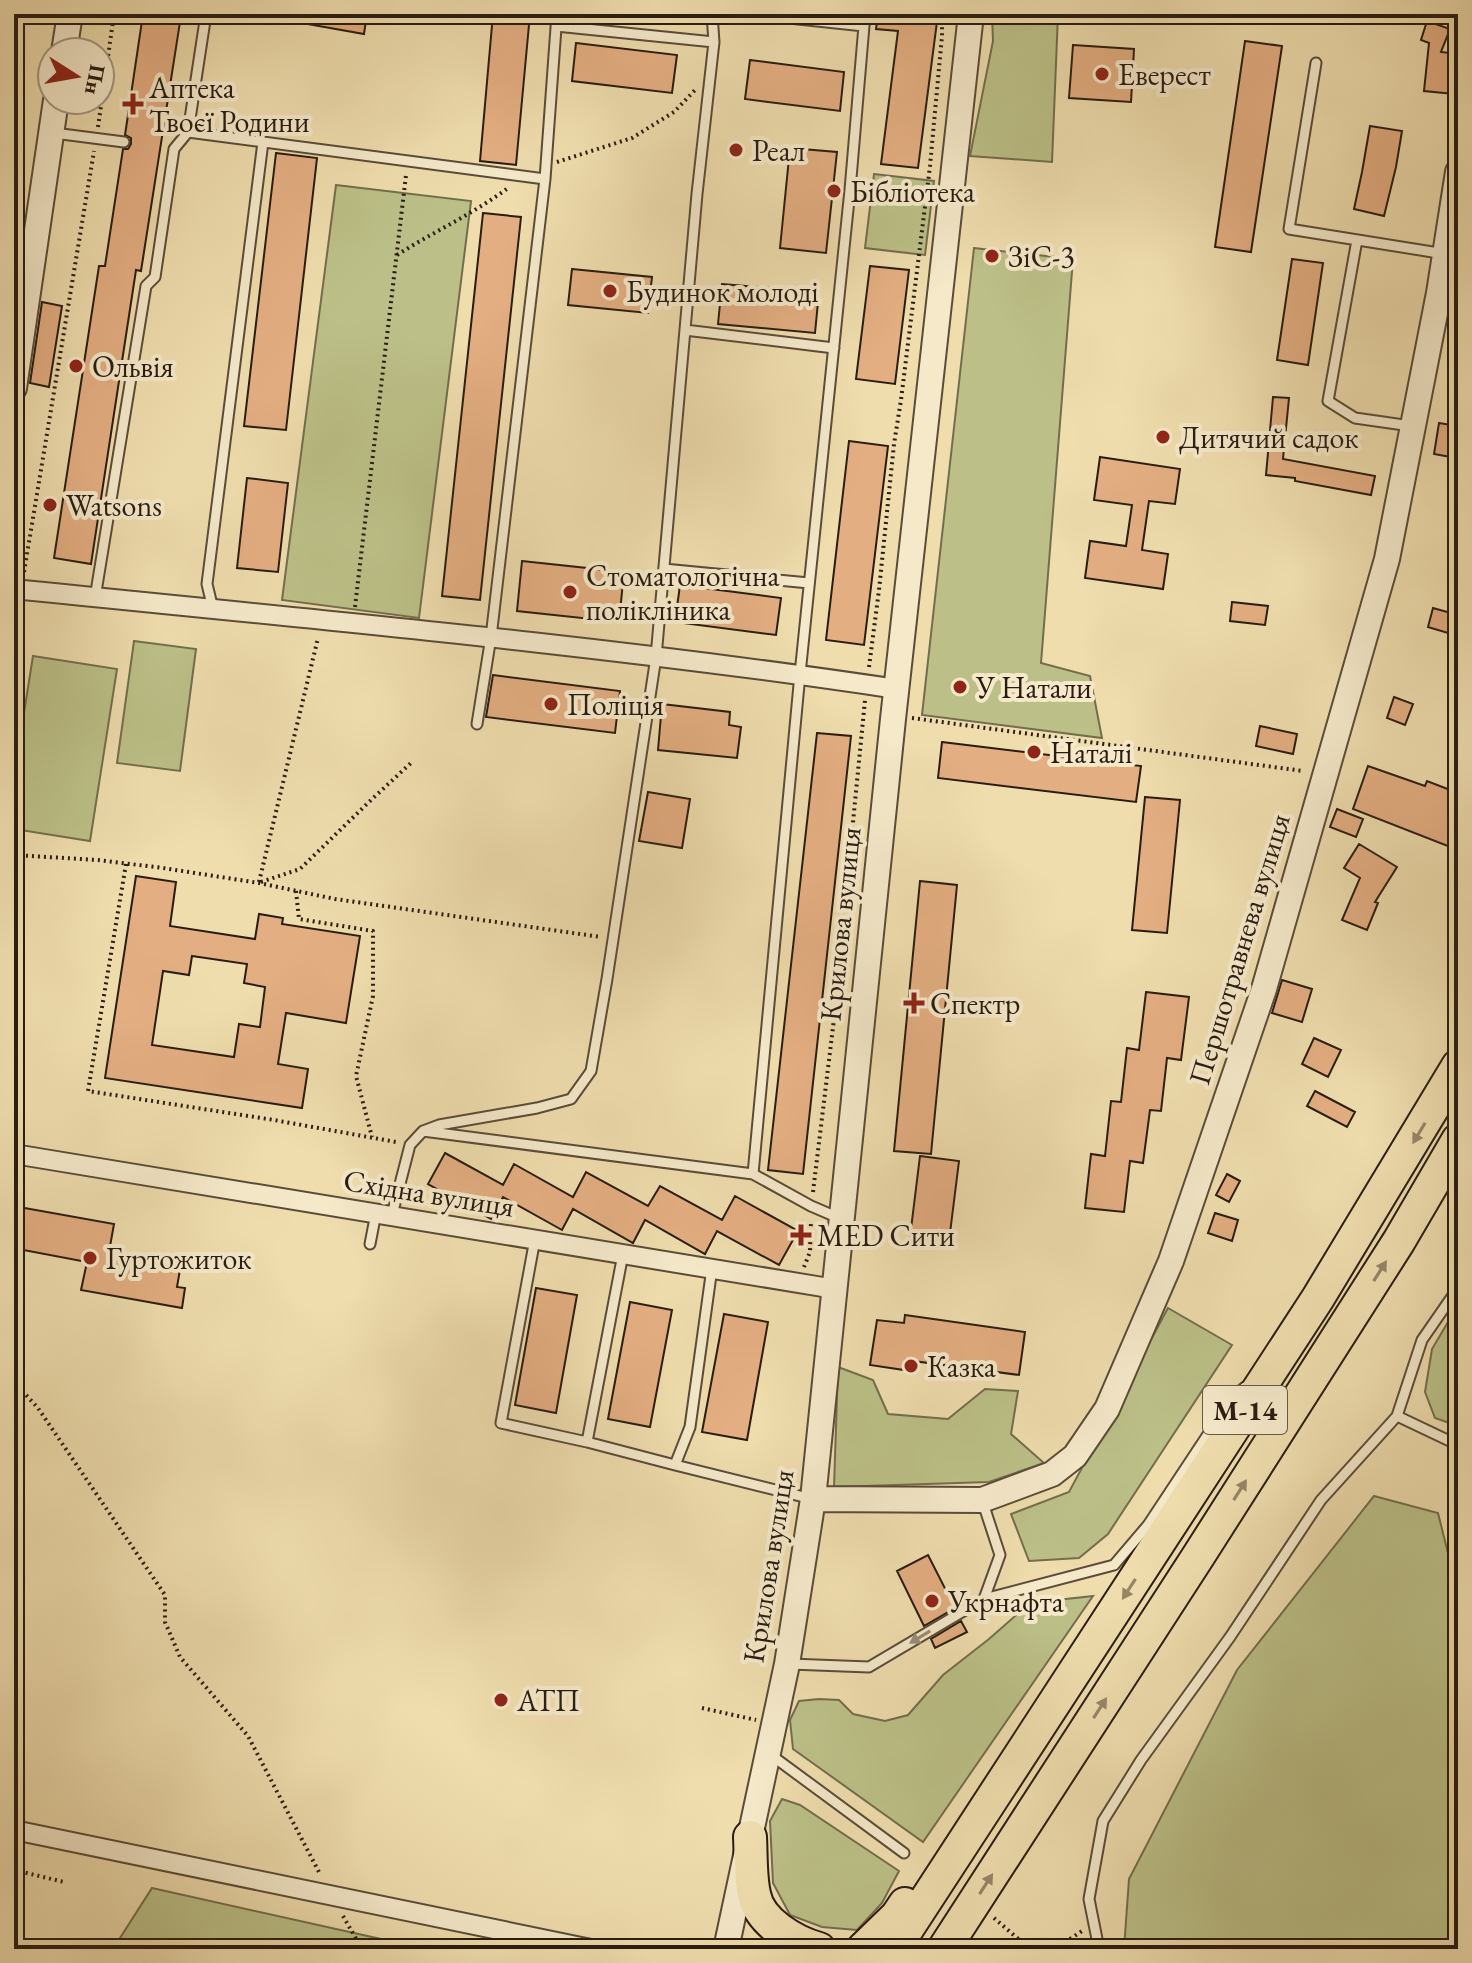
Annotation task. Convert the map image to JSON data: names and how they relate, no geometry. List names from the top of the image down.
{
  "streets": {
    "highway": ["М-14"],
    "street": ["Крилова вулиця", "Першотравнева вулиця", "Східна вулиця"]
  },
  "crossings": [
    ["Крилова вулиця", "Першотравнева вулиця"],
    ["Крилова вулиця", "Східна вулиця"]
  ],
  "places": {
    "other": [
      "Еверест",
      "Реал",
      "Бібліотека",
      "ЗіС-3",
      "Будинок молоді",
      "Ольвія",
      "Дитячий садок",
      "Watsons",
      "Стоматологічна полікліника",
      "У Натали",
      "Поліція",
      "Наталі",
      "Гуртожиток",
      "Казка",
      "Укрнафта",
      "АТП"
    ],
    "health": ["Аптека Твоєї Родини", "Спектр", "MED Сити"]
  },
  "north": "right"
}
